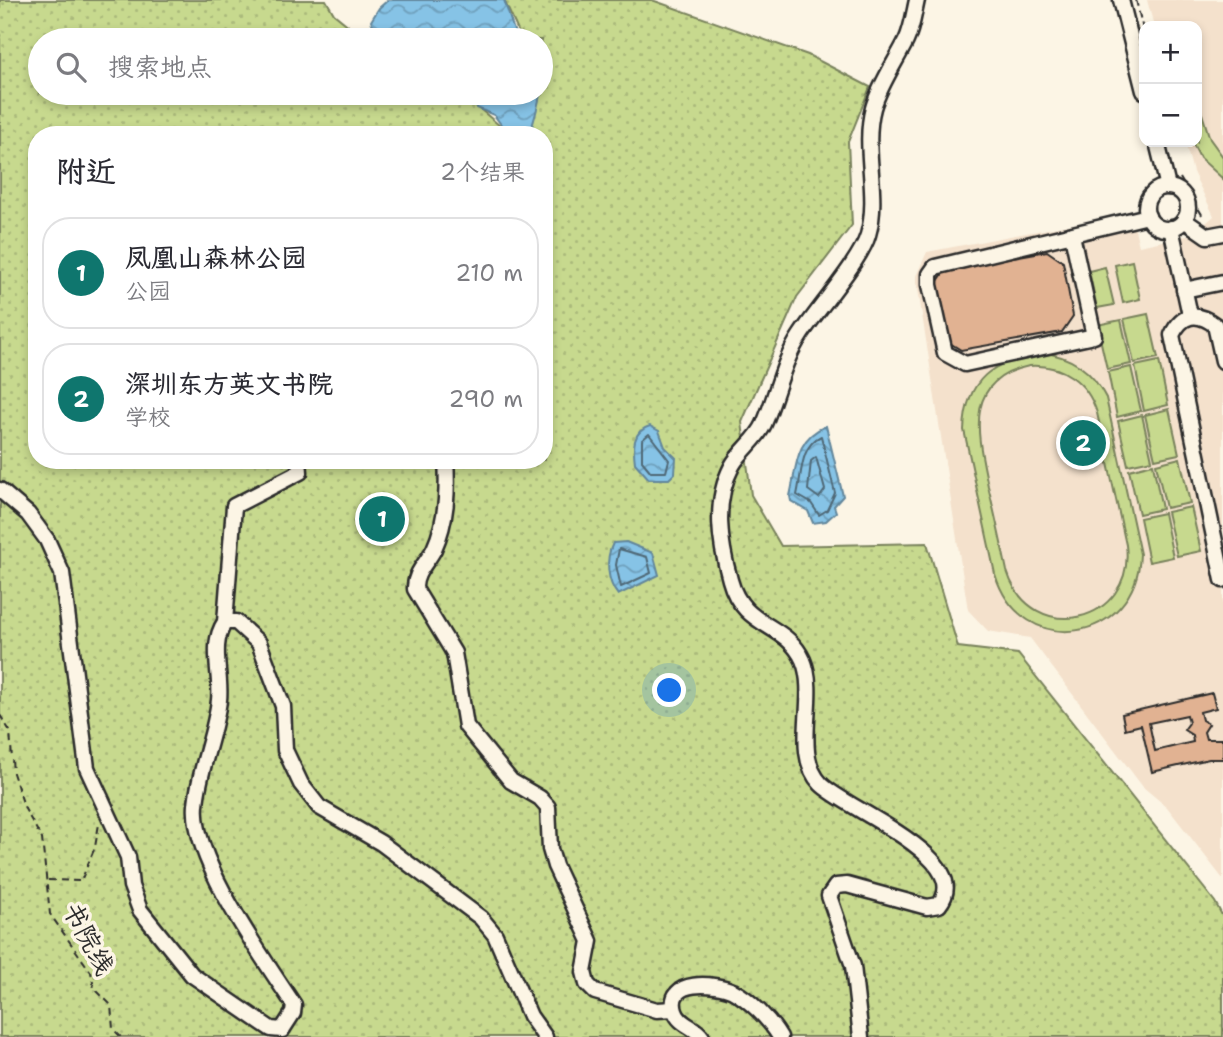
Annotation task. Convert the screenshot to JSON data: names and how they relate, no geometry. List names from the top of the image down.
{
  "streets": {
    "path": ["书院线"]
  },
  "page": {
    "map_buttons": ["+", "−"],
    "search": "搜索地点",
    "heading": ["附近", "2个结果"],
    "list": [
      {
        "mark": "1",
        "name": "凤凰山森林公园",
        "note": "公园",
        "value": "210 m"
      },
      {
        "mark": "2",
        "name": "深圳东方英文书院",
        "note": "学校",
        "value": "290 m"
      }
    ],
    "pins": ["2", "1"]
  }
}
